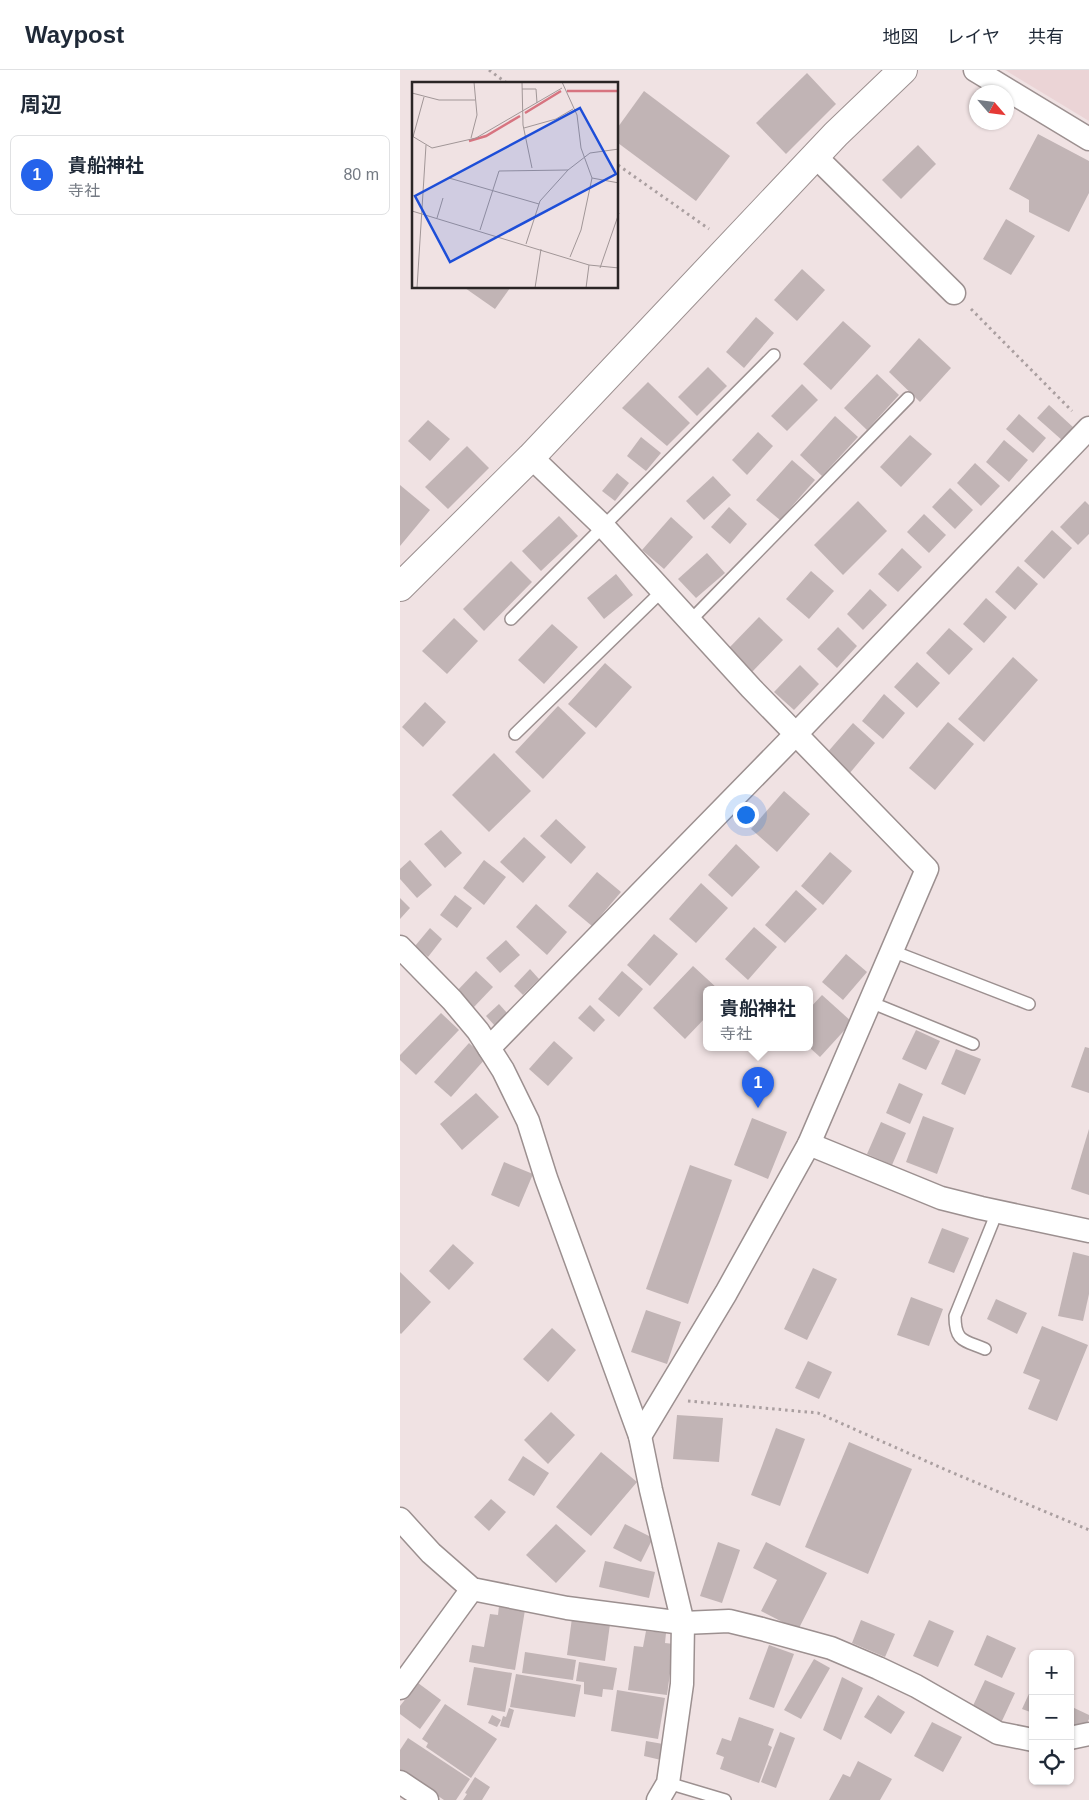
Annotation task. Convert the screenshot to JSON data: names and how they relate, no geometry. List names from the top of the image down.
{
  "north": "bottom right",
  "page": {
    "header": "Waypost",
    "nav": ["地図", "レイヤ", "共有"],
    "heading": "周辺",
    "list": [
      {
        "mark": "1",
        "name": "貴船神社",
        "note": "寺社",
        "value": "80 m"
      }
    ],
    "popup": ["貴船神社", "寺社"],
    "pins": "1",
    "map_buttons": ["+", "−"]
  }
}
